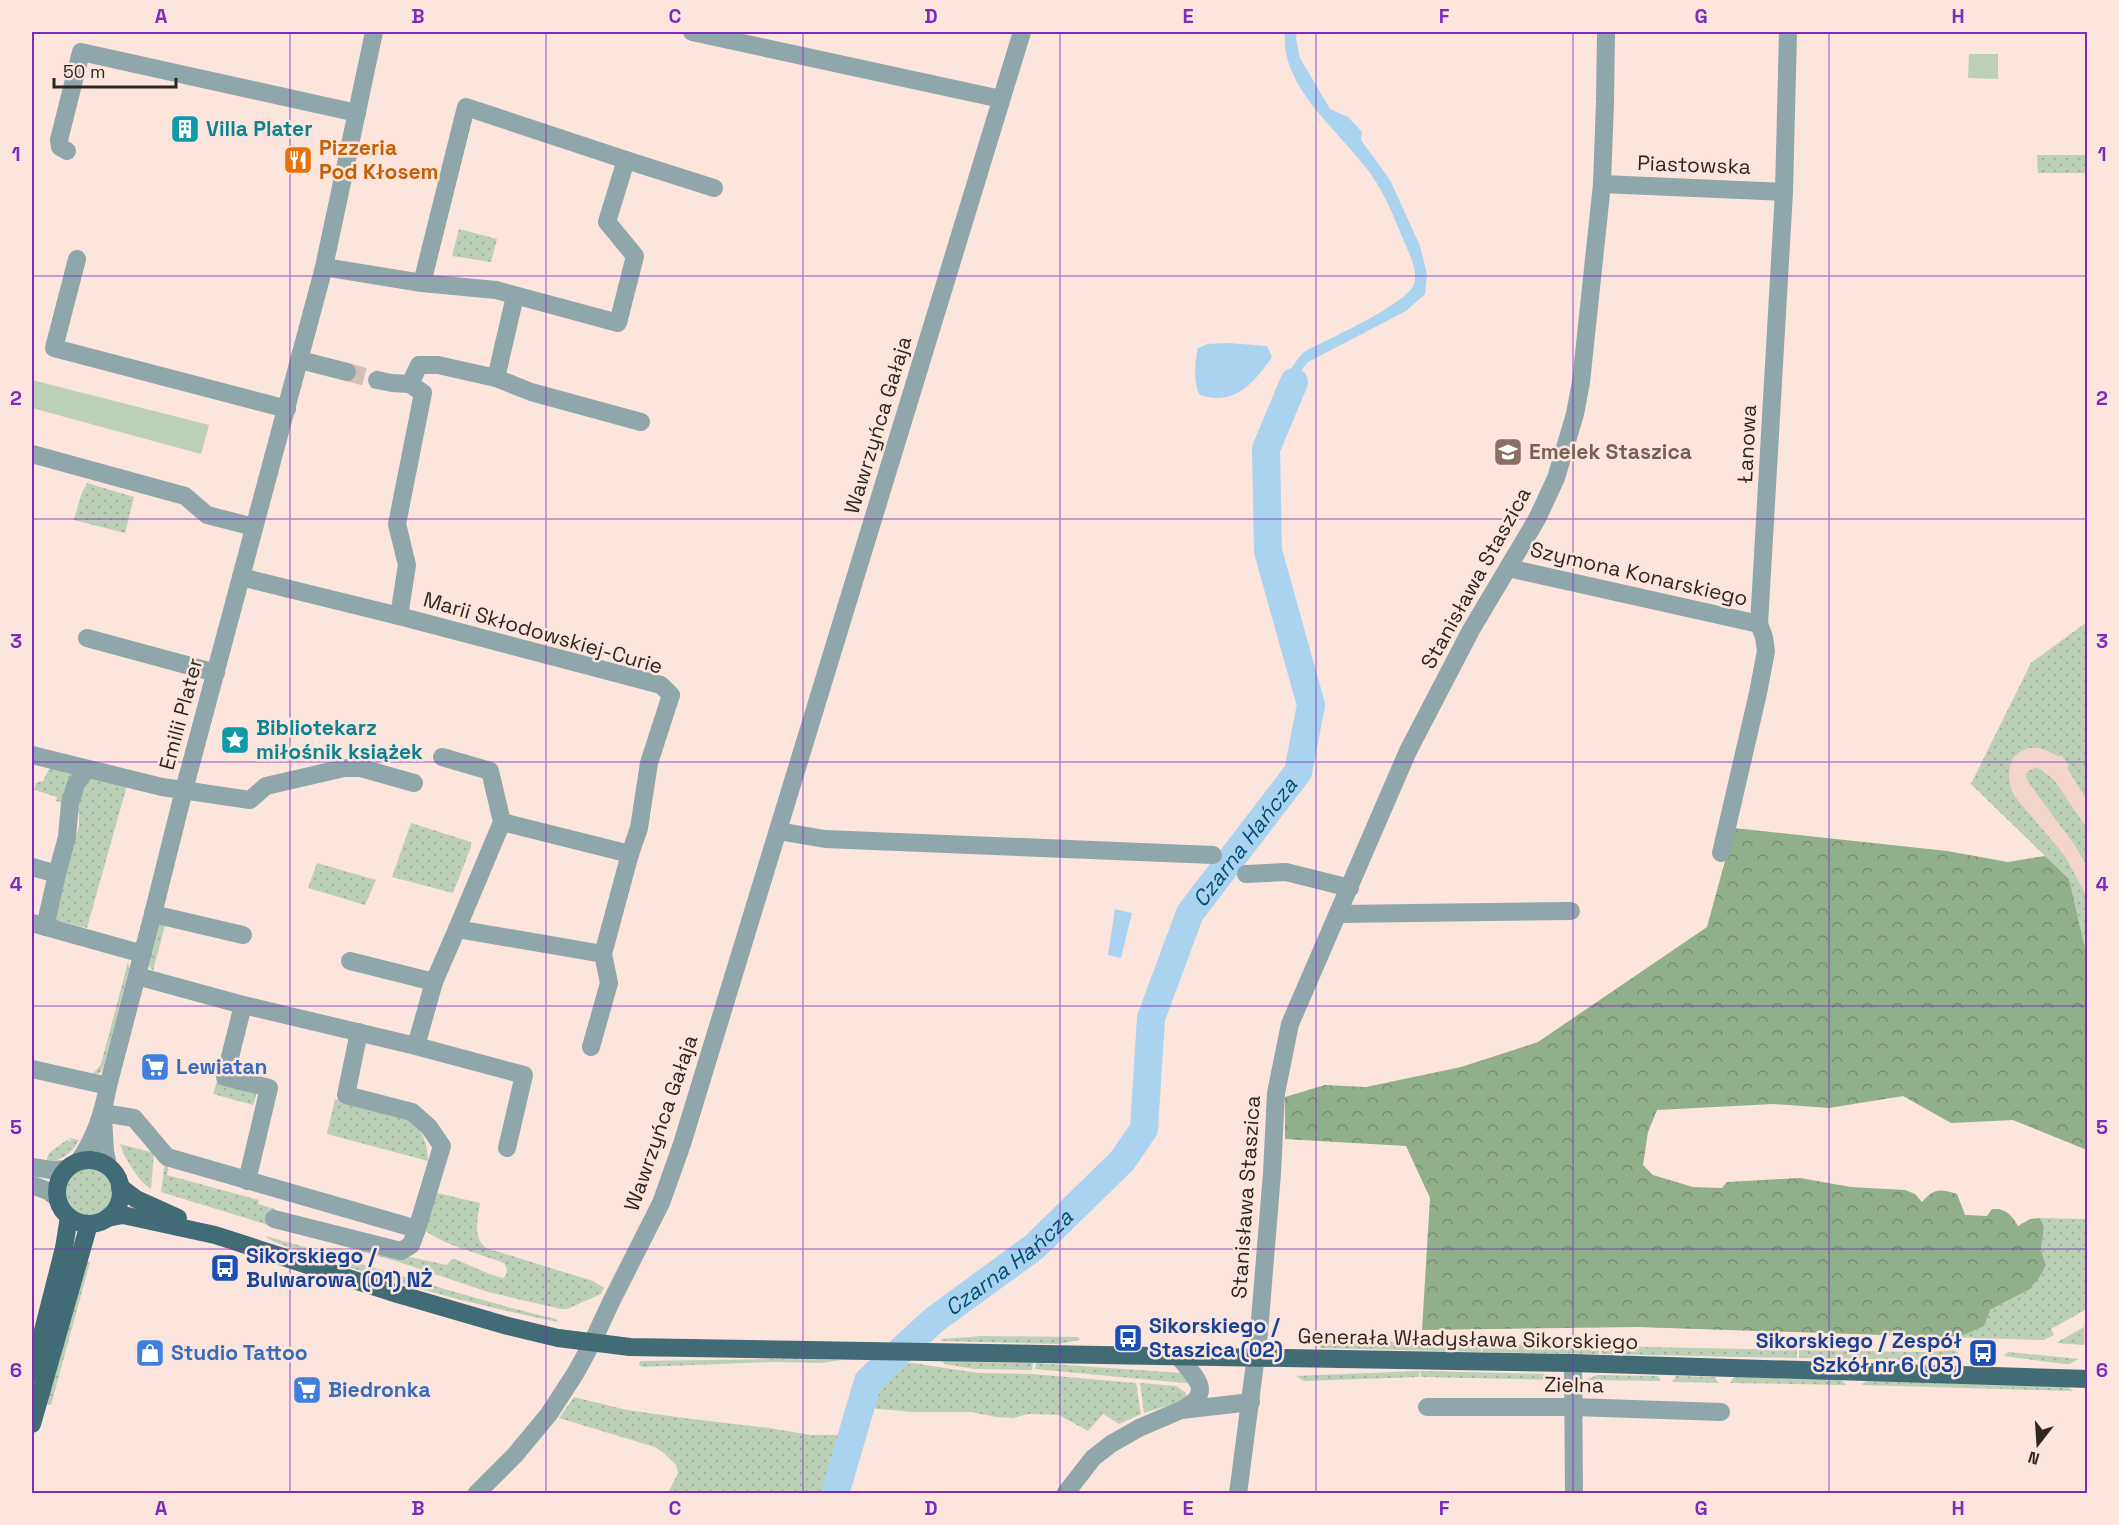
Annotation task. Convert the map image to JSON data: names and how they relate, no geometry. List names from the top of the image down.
{
  "streets": {
    "main road": ["Generała Władysława Sikorskiego"],
    "street": [
      "Piastowska",
      "Wawrzyńca Gałaja",
      "Łanowa",
      "Szymona Konarskiego",
      "Stanisława Staszica",
      "Marii Skłodowskiej-Curie",
      "Emilii Plater",
      "Zielna"
    ]
  },
  "crossings": [
    ["Piastowska", "Łanowa"],
    ["Piastowska", "Stanisława Staszica"],
    ["Wawrzyńca Gałaja", "Generała Władysława Sikorskiego"],
    ["Łanowa", "Szymona Konarskiego"],
    ["Szymona Konarskiego", "Stanisława Staszica"],
    ["Stanisława Staszica", "Generała Władysława Sikorskiego"],
    ["Marii Skłodowskiej-Curie", "Emilii Plater"],
    ["Emilii Plater", "Generała Władysława Sikorskiego"]
  ],
  "water": ["Czarna Hańcza"],
  "places": {
    "building": ["Villa Plater"],
    "restaurant": ["Pizzeria Pod Kłosem"],
    "school or university": ["Emelek Staszica"],
    "place": ["Bibliotekarz miłośnik książek"],
    "supermarket": ["Lewiatan", "Biedronka"],
    "bus stop": ["Sikorskiego / Bulwarowa (01) NŻ", "Sikorskiego / Staszica (02)", "Sikorskiego / Zespół Szkół nr 6 (03)"],
    "shop": ["Studio Tattoo"]
  },
  "scale_bar": "50 m",
  "north": "bottom",
  "grid": {
    "columns": [
      "A",
      "B",
      "C",
      "D",
      "E",
      "F",
      "G",
      "H"
    ],
    "rows": [
      "1",
      "2",
      "3",
      "4",
      "5",
      "6"
    ]
  }
}
